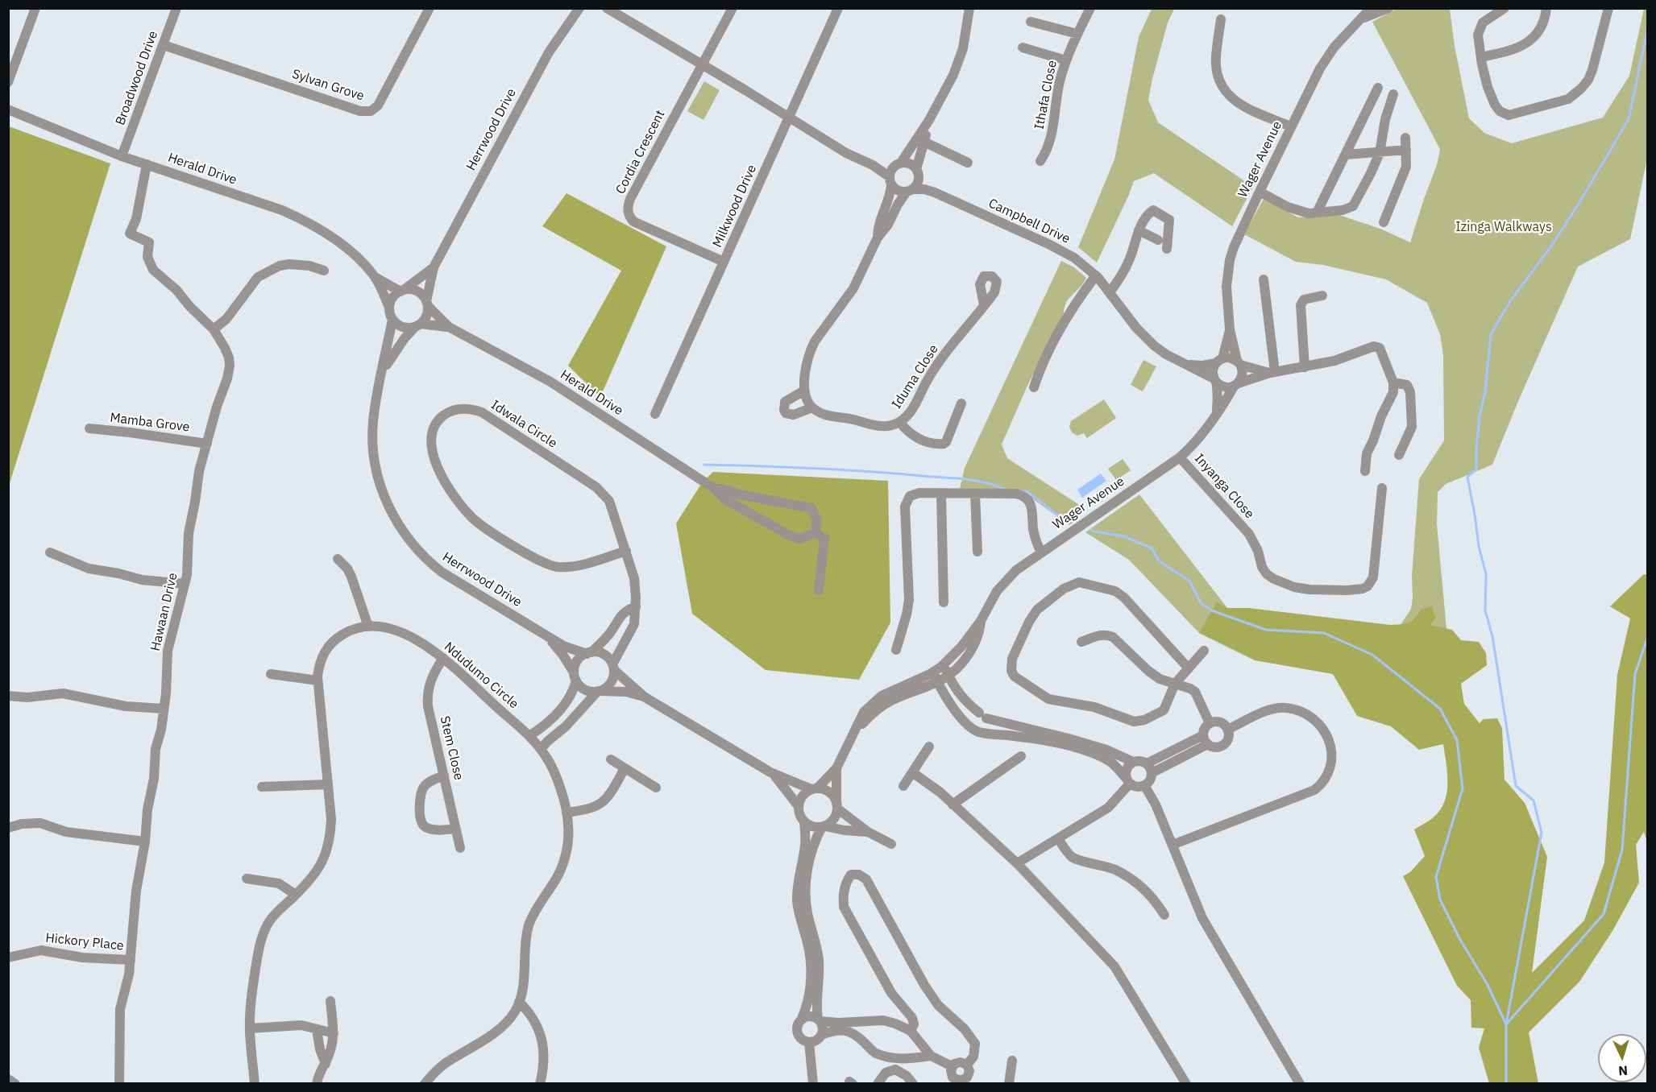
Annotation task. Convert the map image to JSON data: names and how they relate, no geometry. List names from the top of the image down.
{
  "streets": {
    "street": [
      "Broadwood Drive",
      "Sylvan Grove",
      "Ithafa Close",
      "Herrwood Drive",
      "Cordia Crescent",
      "Wager Avenue",
      "Herald Drive",
      "Milkwood Drive",
      "Campbell Drive",
      "Iduma Close",
      "Mamba Grove",
      "Idwala Circle",
      "Inyanga Close",
      "Hawaan Drive",
      "Ndudumo Circle",
      "Stem Close",
      "Hickory Place"
    ]
  },
  "crossings": [
    ["Broadwood Drive", "Sylvan Grove"],
    ["Broadwood Drive", "Herald Drive"],
    ["Herrwood Drive", "Herald Drive"],
    ["Herrwood Drive", "Idwala Circle"],
    ["Cordia Crescent", "Milkwood Drive"],
    ["Wager Avenue", "Campbell Drive"],
    ["Wager Avenue", "Inyanga Close"],
    ["Herald Drive", "Hawaan Drive"],
    ["Mamba Grove", "Hawaan Drive"],
    ["Hawaan Drive", "Hickory Place"],
    ["Ndudumo Circle", "Stem Close"]
  ],
  "parks": ["Izinga Walkways"],
  "north": "bottom"
}
